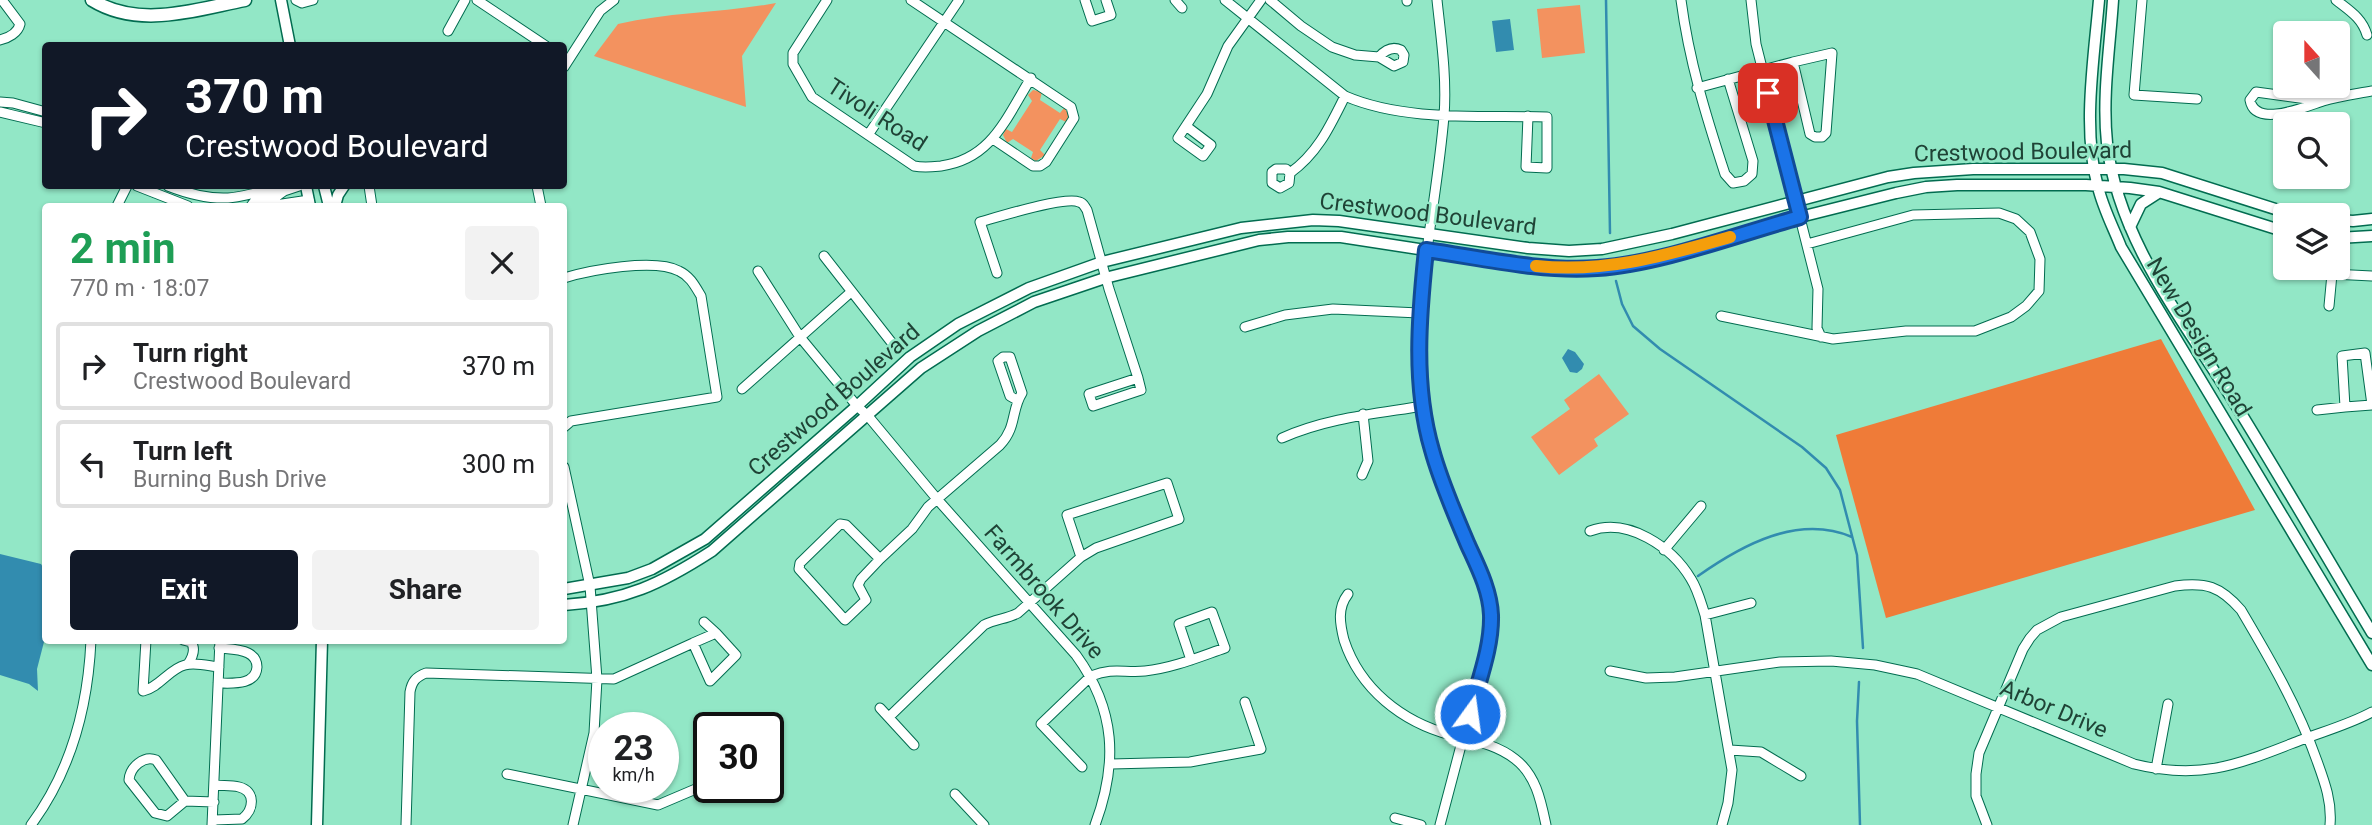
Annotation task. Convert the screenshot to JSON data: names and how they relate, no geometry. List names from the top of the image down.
{
  "streets": {
    "main road": ["Crestwood Boulevard", "New Design Road"],
    "street": ["Tivoli Road", "Farmbrook Drive", "Arbor Drive"]
  },
  "crossings": [
    ["Crestwood Boulevard", "New Design Road"],
    ["Crestwood Boulevard", "Farmbrook Drive"]
  ],
  "north": "top",
  "page": {
    "turn": ["370 m", "Crestwood Boulevard"],
    "heading": ["2 min", "770 m · 18:07"],
    "list": [
      {
        "name": "Turn right",
        "note": "Crestwood Boulevard",
        "value": "370 m"
      },
      {
        "name": "Turn left",
        "note": "Burning Bush Drive",
        "value": "300 m"
      }
    ],
    "buttons": ["Exit", "Share"],
    "speed": "23 km/h",
    "limit": "30"
  }
}
